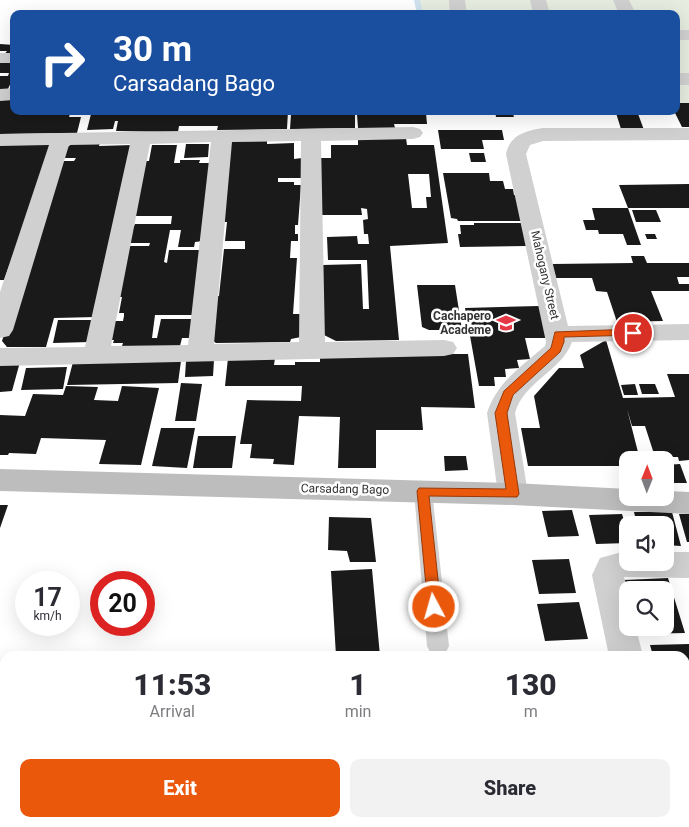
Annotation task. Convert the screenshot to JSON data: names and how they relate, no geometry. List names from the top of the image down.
{
  "streets": {
    "street": ["Mahogany Street", "Carsadang Bago"]
  },
  "crossings": [
    ["Mahogany Street", "Carsadang Bago"]
  ],
  "places": {
    "school or university": ["Cachapero Academe"]
  },
  "north": "top",
  "page": {
    "turn": ["30 m", "Carsadang Bago"],
    "speed": "17 km/h",
    "limit": "20",
    "eta": [
      "11:53",
      "Arrival",
      "1",
      "min",
      "130",
      "m"
    ],
    "buttons": ["Exit", "Share"]
  }
}
